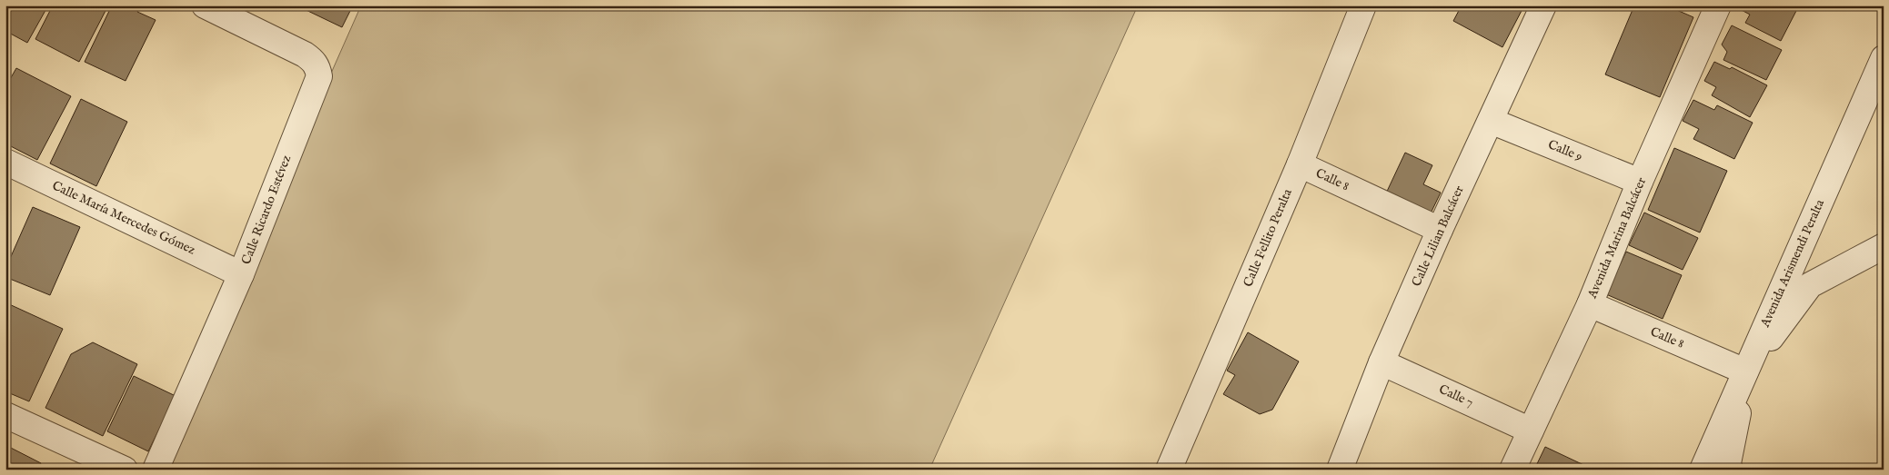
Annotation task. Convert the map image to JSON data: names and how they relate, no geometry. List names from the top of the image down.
{
  "streets": {
    "street": [
      "Calle 9",
      "Calle 8",
      "Calle Ricardo Estévez",
      "Calle María Mercedes Gómez",
      "Calle Lilian Balcácer",
      "Calle Fellito Peralta",
      "Avenida Marina Balcácer",
      "Avenida Arismendi Peralta",
      "Calle 7"
    ]
  },
  "crossings": [
    ["Calle 9", "Calle Lilian Balcácer"],
    ["Calle 9", "Avenida Marina Balcácer"],
    ["Calle 8", "Calle Lilian Balcácer"],
    ["Calle 8", "Calle Fellito Peralta"],
    ["Calle 8", "Avenida Marina Balcácer"],
    ["Calle 8", "Avenida Arismendi Peralta"],
    ["Calle Ricardo Estévez", "Calle María Mercedes Gómez"],
    ["Calle Lilian Balcácer", "Calle 7"],
    ["Avenida Marina Balcácer", "Calle 7"]
  ]
}
